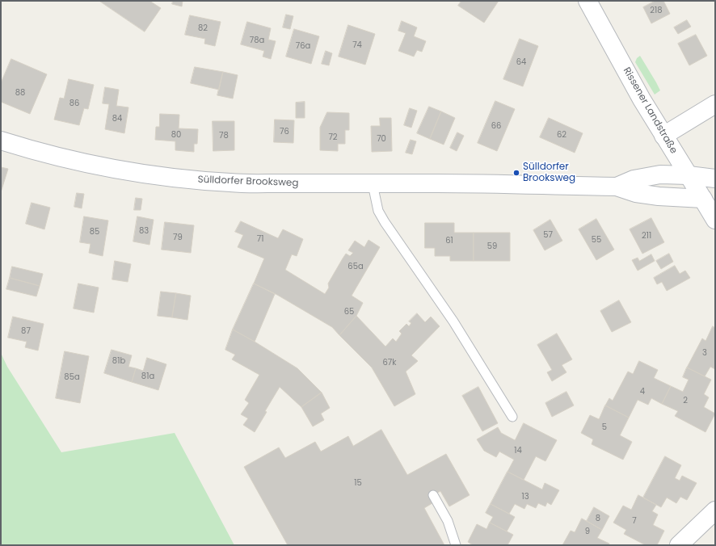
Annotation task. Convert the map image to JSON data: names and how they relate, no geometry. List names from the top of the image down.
{
  "streets": {
    "street": ["Rissener Landstraße", "Sülldorfer Brooksweg"]
  },
  "crossings": [
    ["Rissener Landstraße", "Sülldorfer Brooksweg"]
  ],
  "places": ["Sülldorfer Brooksweg"],
  "house_numbers": [
    "218",
    "82",
    "78a",
    "74",
    "76a",
    "64",
    "88",
    "86",
    "84",
    "66",
    "76",
    "80",
    "62",
    "78",
    "72",
    "70",
    "83",
    "85",
    "57",
    "211",
    "79",
    "71",
    "55",
    "61",
    "59",
    "65a",
    "65",
    "87",
    "3",
    "81b",
    "67k",
    "81a",
    "85a",
    "4",
    "2",
    "5",
    "14",
    "15",
    "13",
    "8",
    "7",
    "9"
  ]
}
